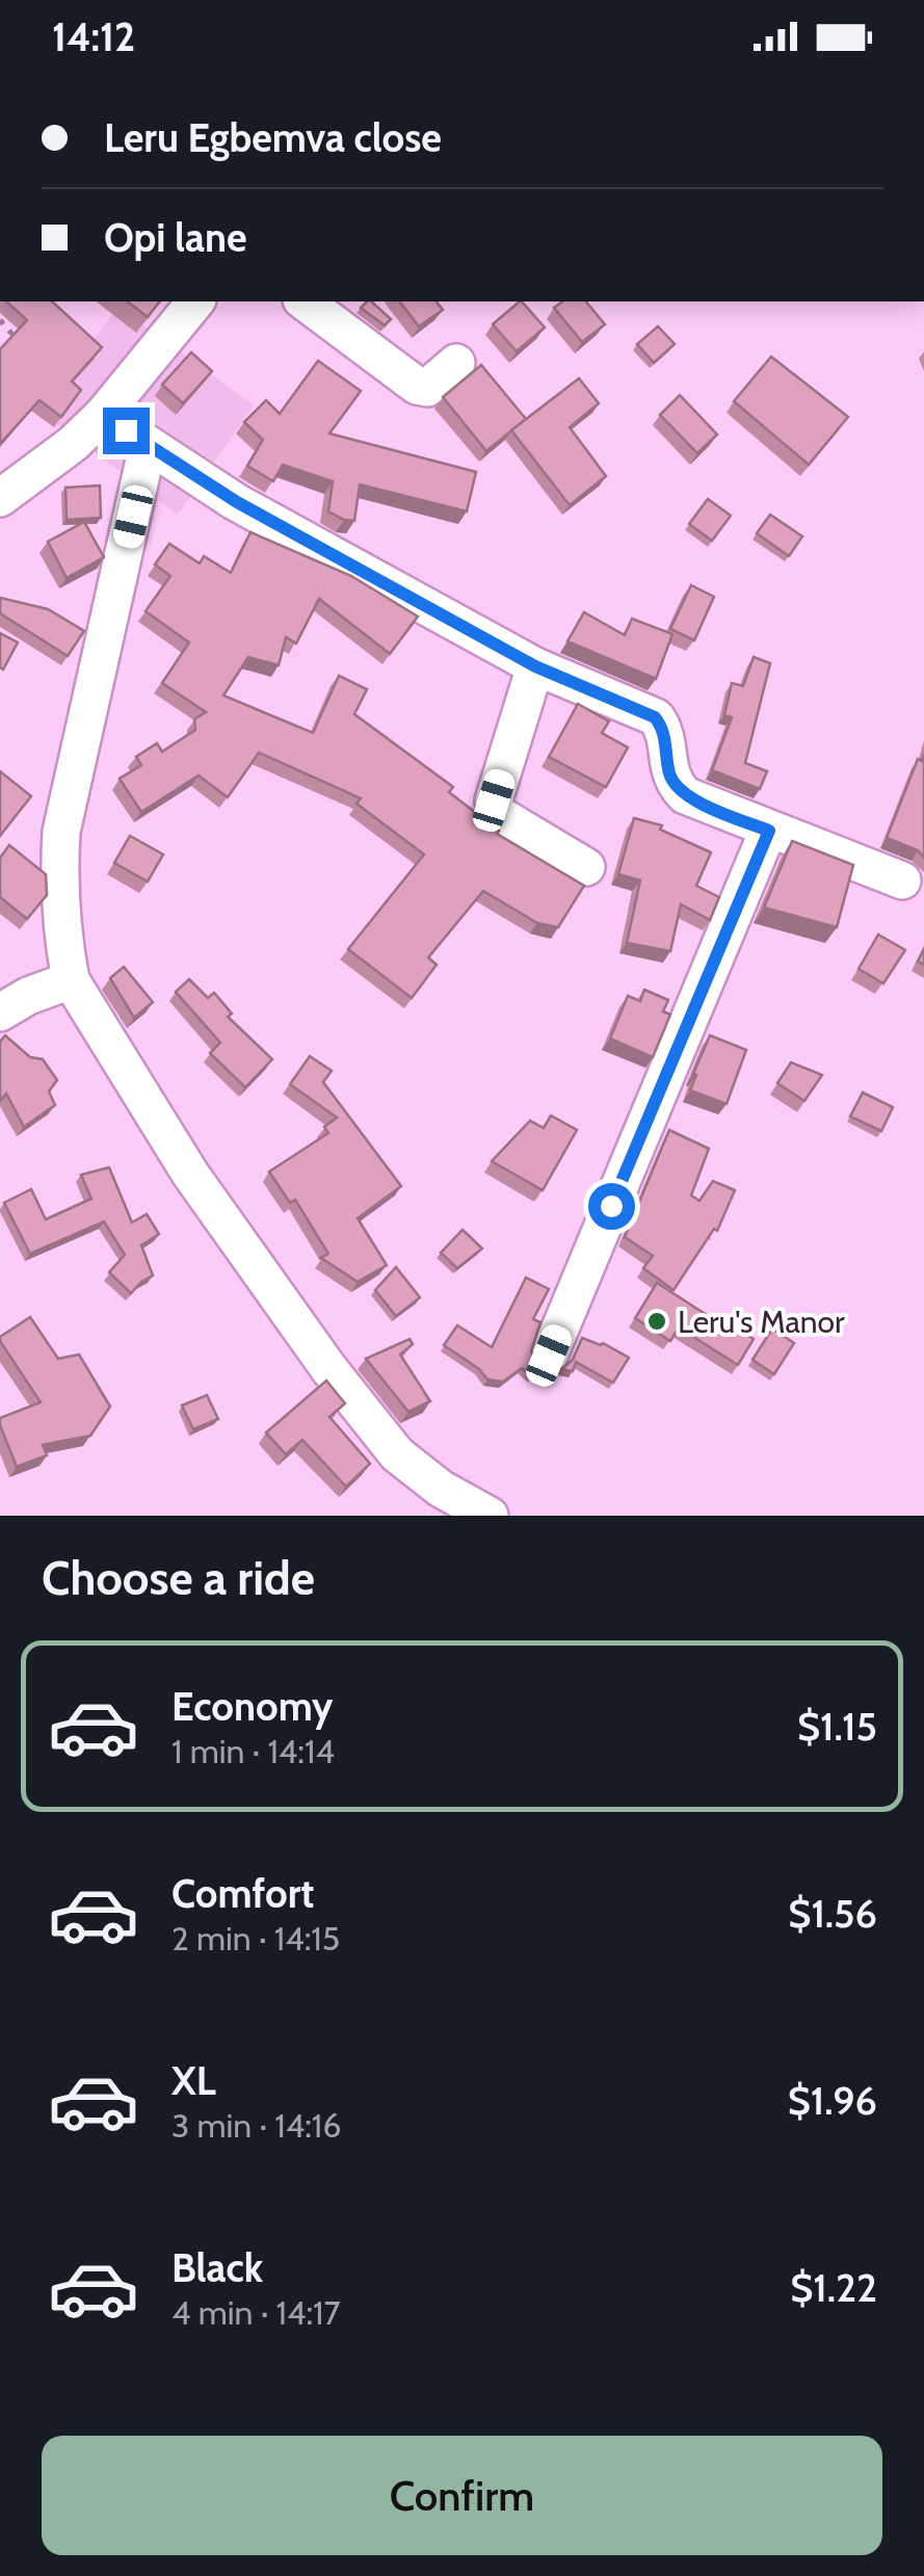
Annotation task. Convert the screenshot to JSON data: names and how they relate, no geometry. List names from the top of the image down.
{
  "places": ["Leru's Manor"],
  "page": {
    "status": "14:12",
    "banner": ["Leru Egbemva close", "Opi lane"],
    "heading": "Choose a ride",
    "list": [
      {
        "name": "Economy",
        "note": "1 min · 14:14",
        "value": "$1.15"
      },
      {
        "name": "Comfort",
        "note": "2 min · 14:15",
        "value": "$1.56"
      },
      {
        "name": "XL",
        "note": "3 min · 14:16",
        "value": "$1.96"
      },
      {
        "name": "Black",
        "note": "4 min · 14:17",
        "value": "$1.22"
      }
    ],
    "buttons": "Confirm"
  }
}
